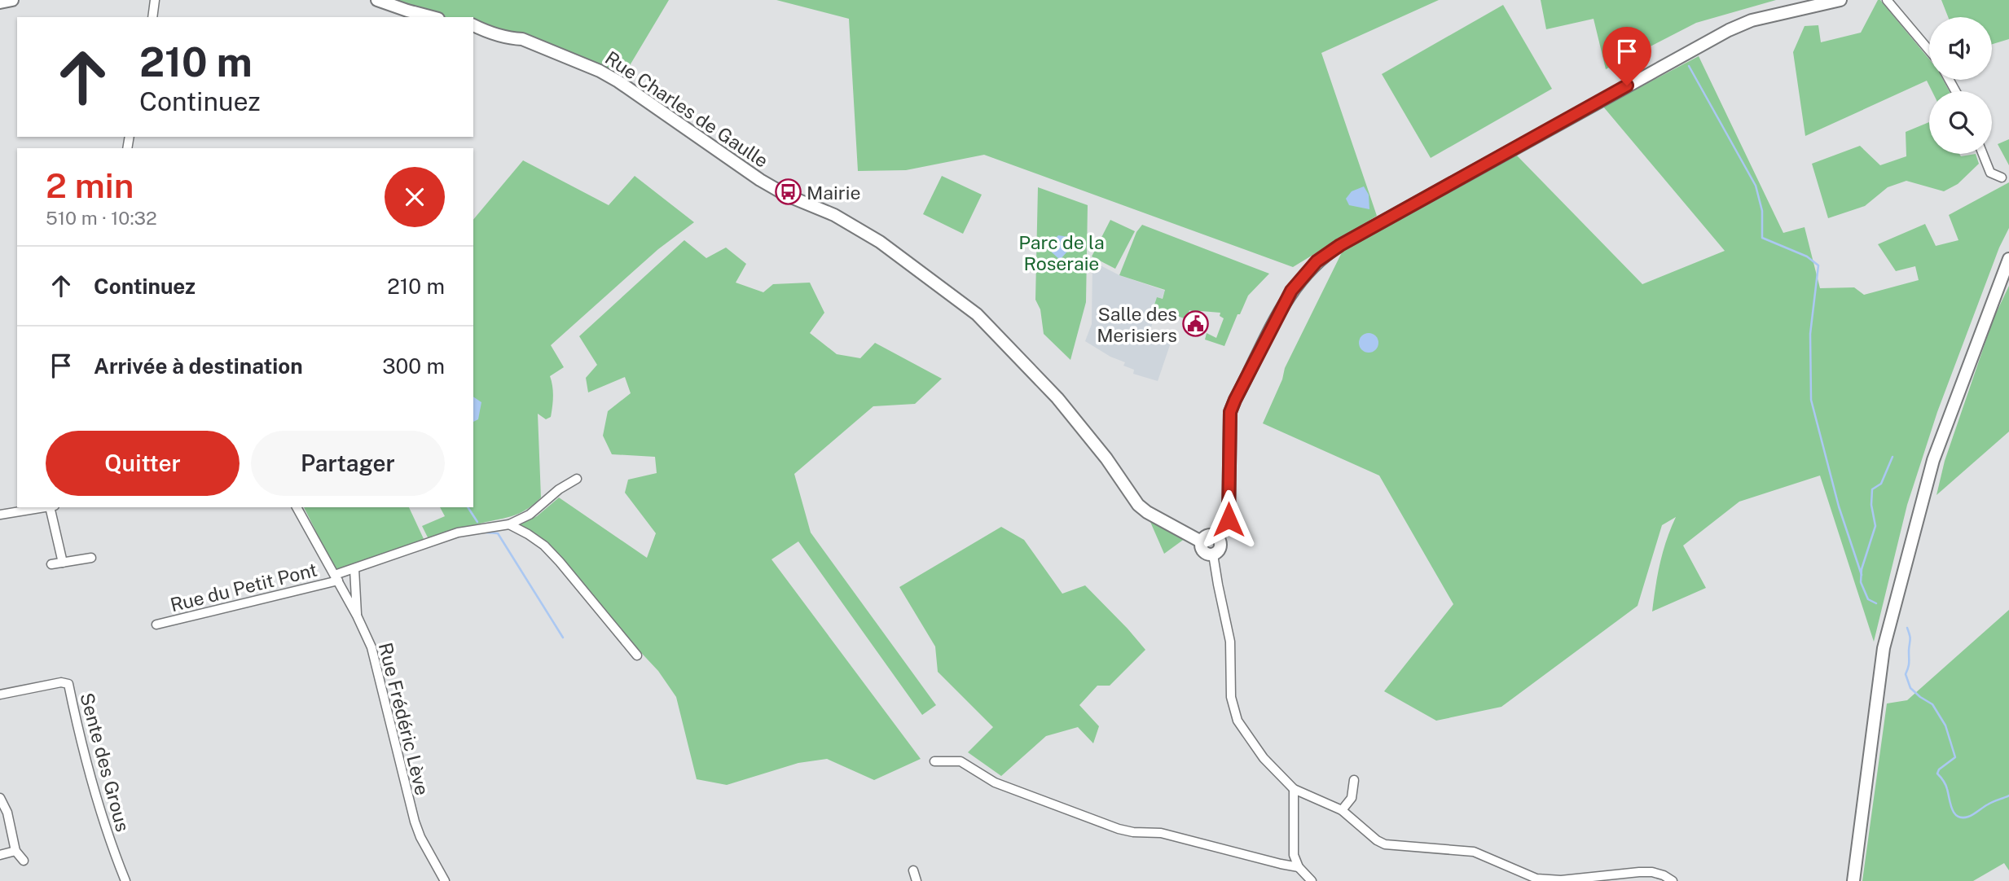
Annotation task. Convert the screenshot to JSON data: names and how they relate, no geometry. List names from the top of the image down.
{
  "streets": {
    "street": [
      "Rue Charles de Gaulle",
      "Rue du Petit Pont",
      "Rue Frédéric Lève",
      "Sente des Grous"
    ]
  },
  "crossings": [
    ["Rue du Petit Pont", "Rue Frédéric Lève"]
  ],
  "parks": ["Parc de la Roseraie"],
  "places": {
    "bus stop": ["Mairie"],
    "public building": ["Salle des Merisiers"]
  },
  "page": {
    "turn": ["210 m", "Continuez"],
    "heading": ["2 min", "510 m · 10:32"],
    "list": [
      {
        "name": "Continuez",
        "value": "210 m"
      },
      {
        "name": "Arrivée à destination",
        "value": "300 m"
      }
    ],
    "buttons": ["Quitter", "Partager"]
  }
}
